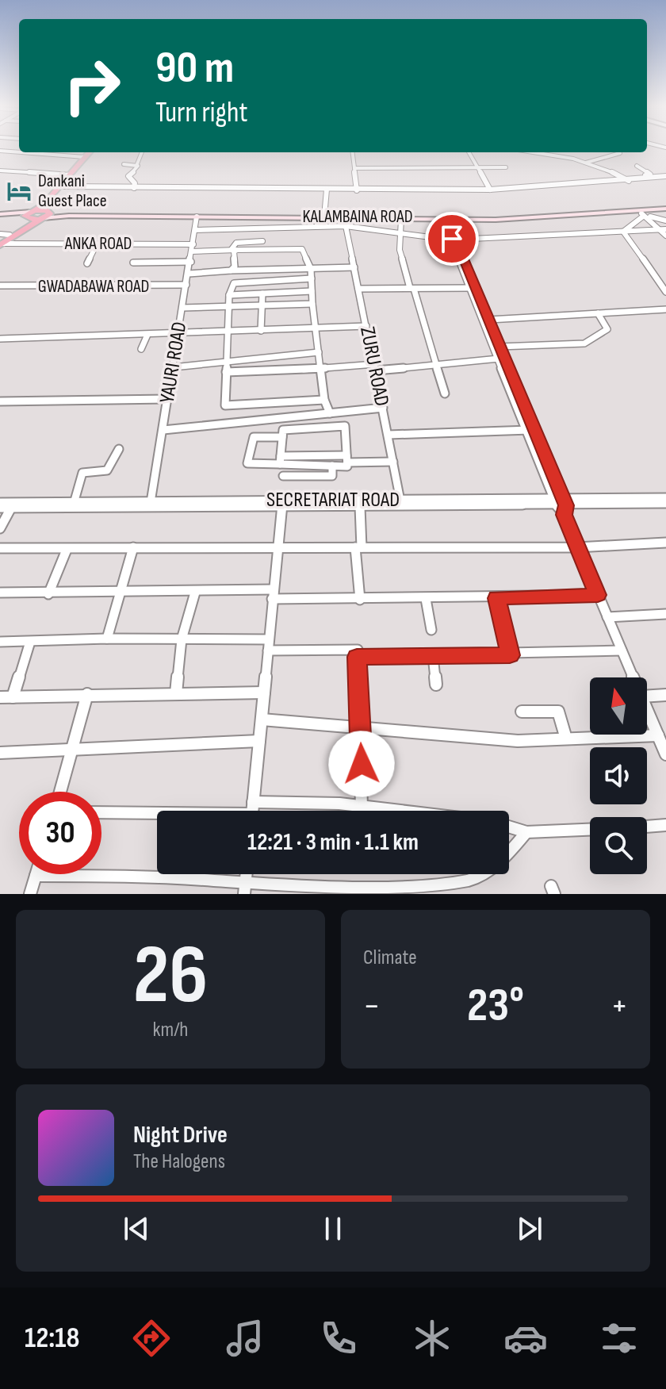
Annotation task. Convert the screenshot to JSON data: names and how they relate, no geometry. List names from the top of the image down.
{
  "streets": {
    "main road": ["KALAMBAINA ROAD"],
    "street": [
      "ANKA ROAD",
      "GWADABAWA ROAD",
      "YAURI ROAD",
      "ZURU ROAD",
      "SECRETARIAT ROAD"
    ]
  },
  "crossings": [
    ["ANKA ROAD", "YAURI ROAD"],
    ["GWADABAWA ROAD", "YAURI ROAD"],
    ["YAURI ROAD", "SECRETARIAT ROAD"],
    ["ZURU ROAD", "SECRETARIAT ROAD"]
  ],
  "places": {
    "hotel": ["Dankani Guest Place"]
  },
  "north": "top",
  "page": {
    "turn": ["90 m", "Turn right"],
    "limit": "30",
    "trip": "12:21 · 3 min · 1.1 km",
    "tile": [
      ["26", "km/h"],
      "Climate"
    ],
    "heat": ["−", "23°", "+"],
    "song": ["Night Drive", "The Halogens"],
    "tabs": "12:18"
  }
}
